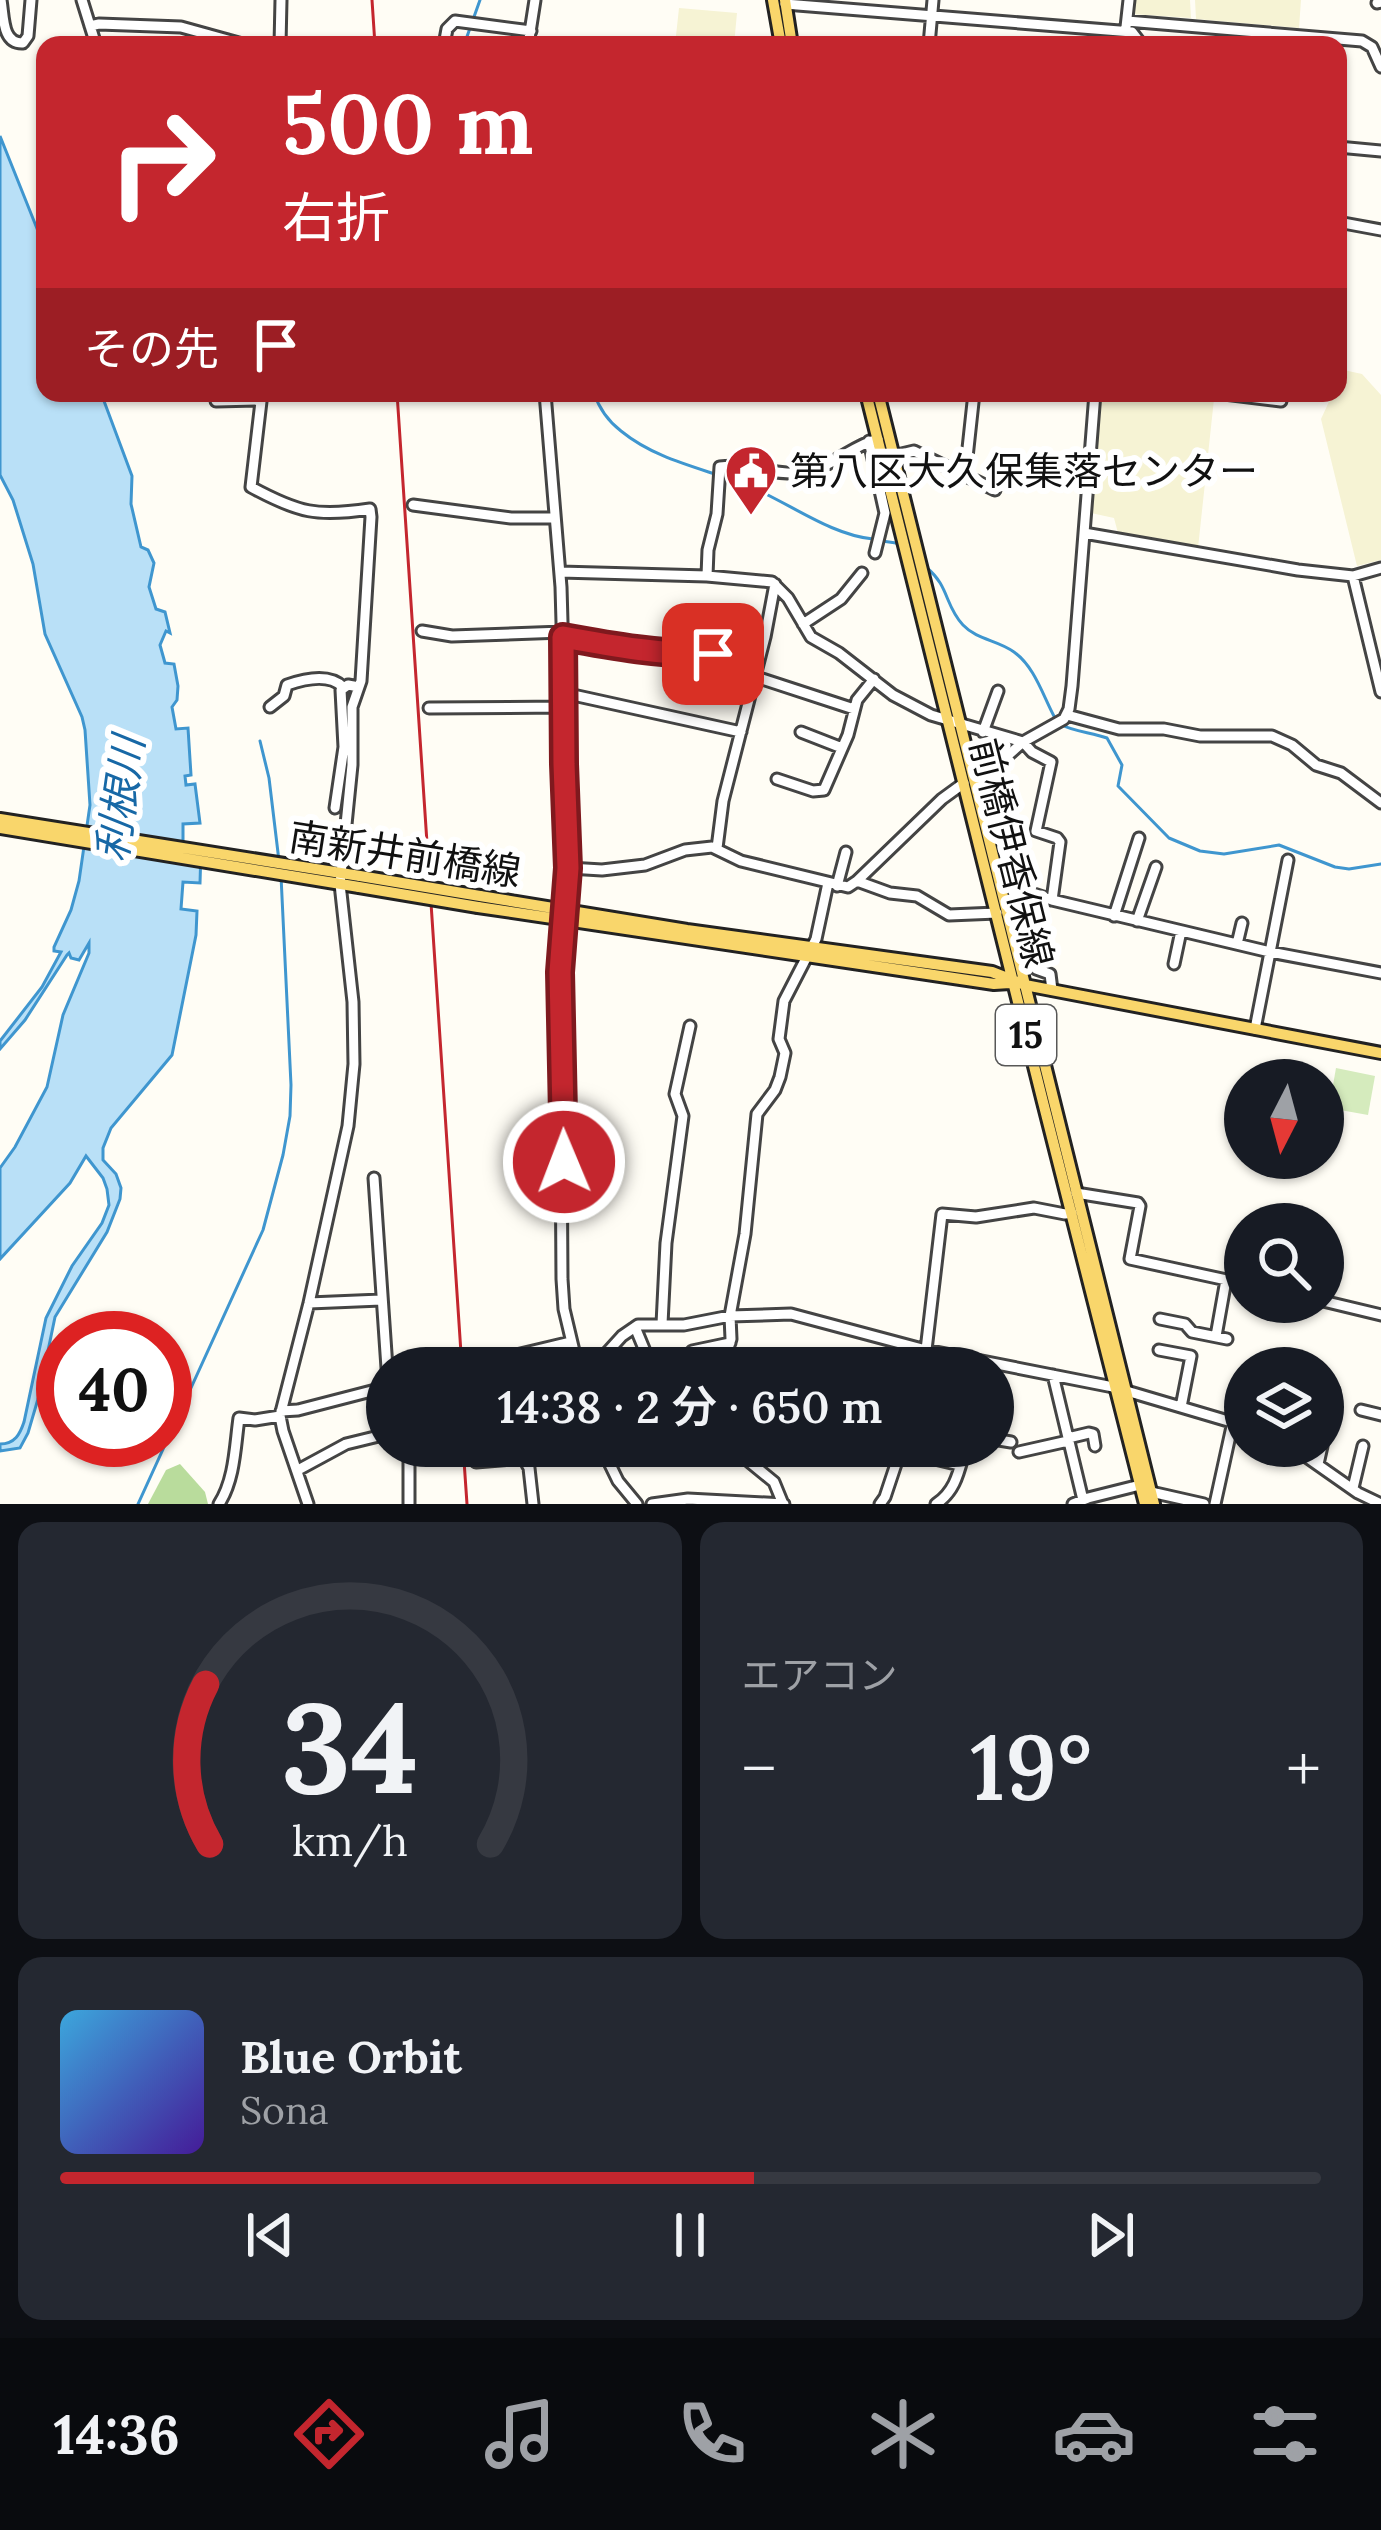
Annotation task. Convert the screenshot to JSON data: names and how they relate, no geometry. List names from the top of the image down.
{
  "streets": {
    "main road": ["前橋伊香保線", "南新井前橋線", "15"]
  },
  "crossings": [
    ["前橋伊香保線", "南新井前橋線"],
    ["前橋伊香保線", "15"]
  ],
  "water": ["利根川"],
  "places": {
    "public building": ["第八区大久保集落センター"]
  },
  "north": "bottom",
  "page": {
    "turn": ["500 m", "右折"],
    "then": "その先",
    "limit": "40",
    "trip": "14:38 · 2 分 · 650 m",
    "tile": "エアコン",
    "heat": ["−", "19°", "+"],
    "song": ["Blue Orbit", "Sona"],
    "tabs": "14:36",
    "gauge": ["34", "km/h"]
  }
}
